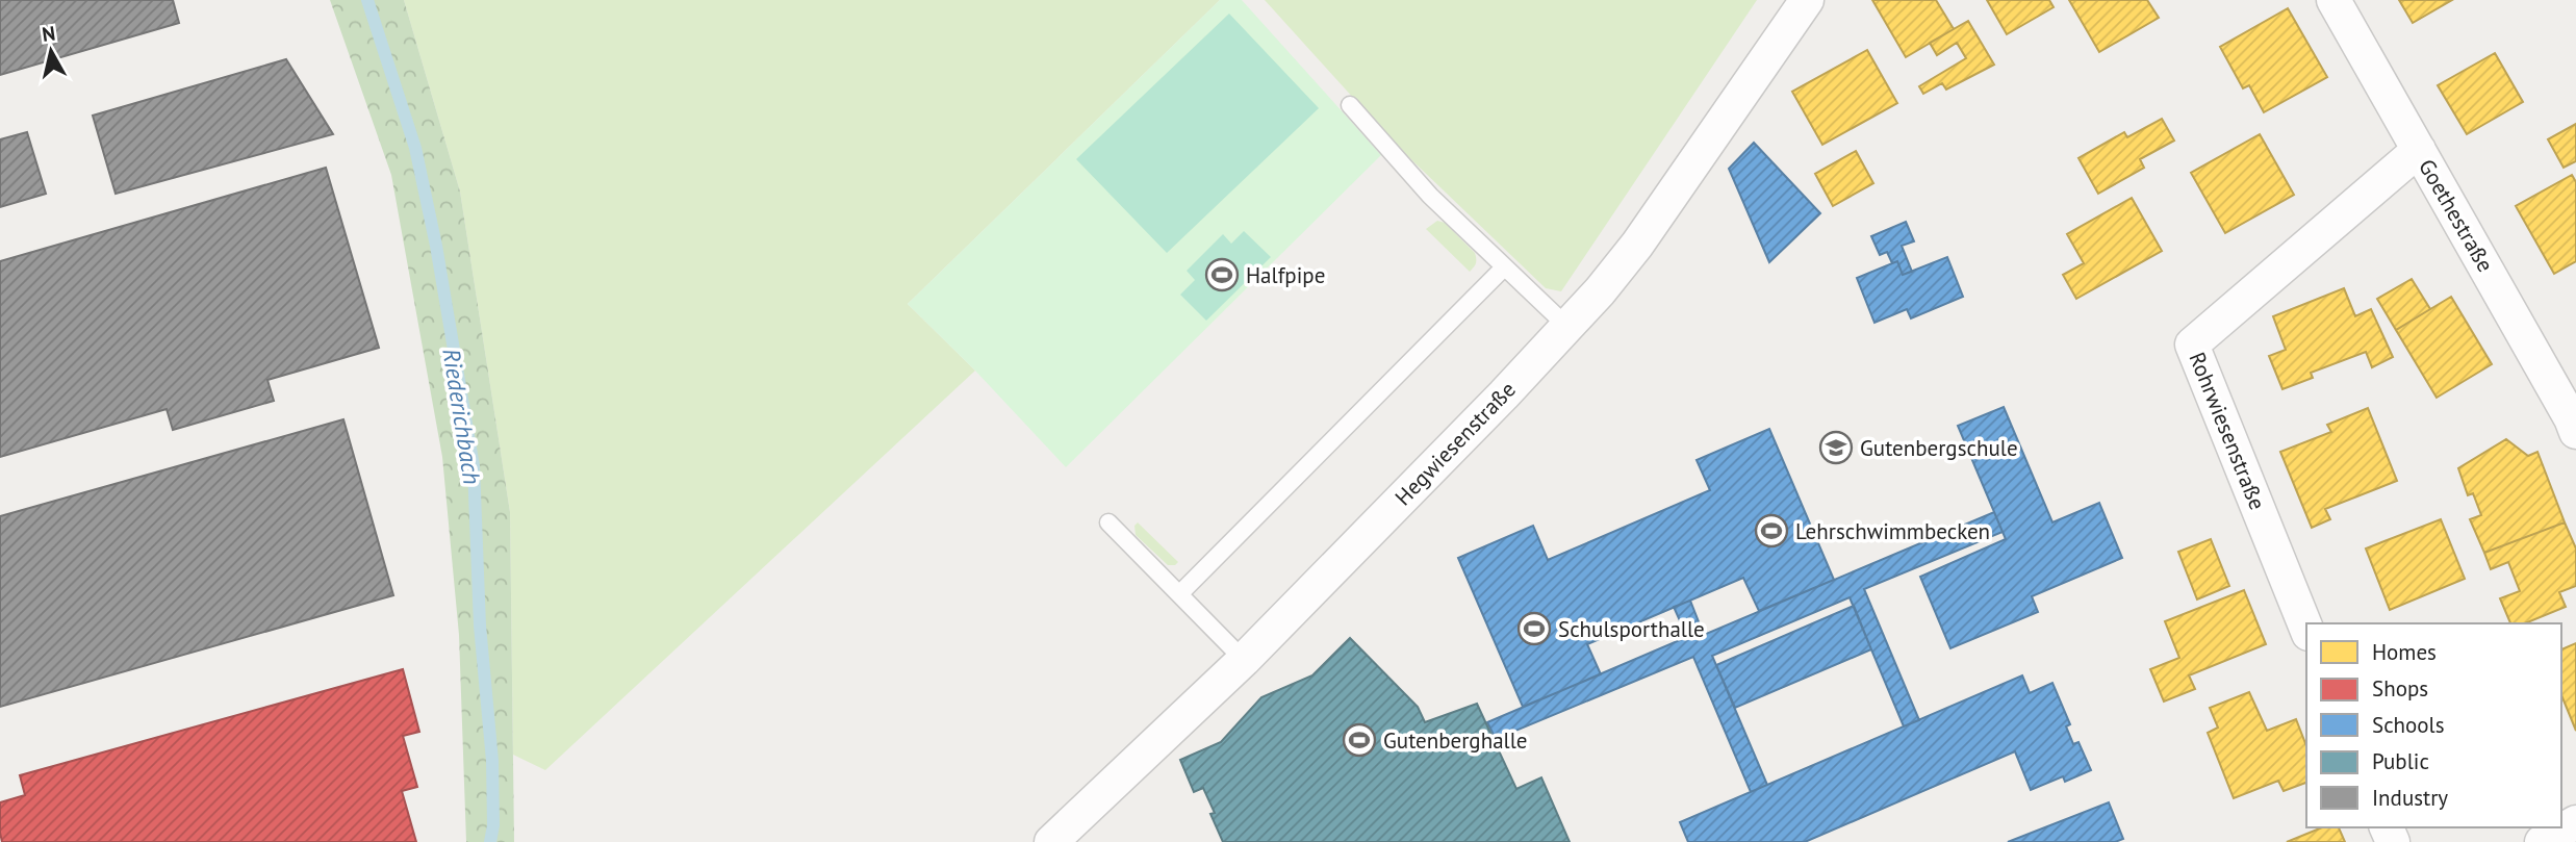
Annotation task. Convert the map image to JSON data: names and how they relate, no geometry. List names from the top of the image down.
{
  "streets": {
    "street": ["Goethestraße", "Rohrwiesenstraße", "Hegwiesenstraße"]
  },
  "crossings": [
    ["Goethestraße", "Rohrwiesenstraße"]
  ],
  "water": ["Riederichbach"],
  "places": {
    "sports": [
      "Halfpipe",
      "Lehrschwimmbecken",
      "Schulsporthalle",
      "Gutenberghalle"
    ],
    "school or university": ["Gutenbergschule"]
  },
  "legend": [
    "Homes",
    "Shops",
    "Schools",
    "Public",
    "Industry"
  ],
  "north": "top"
}
